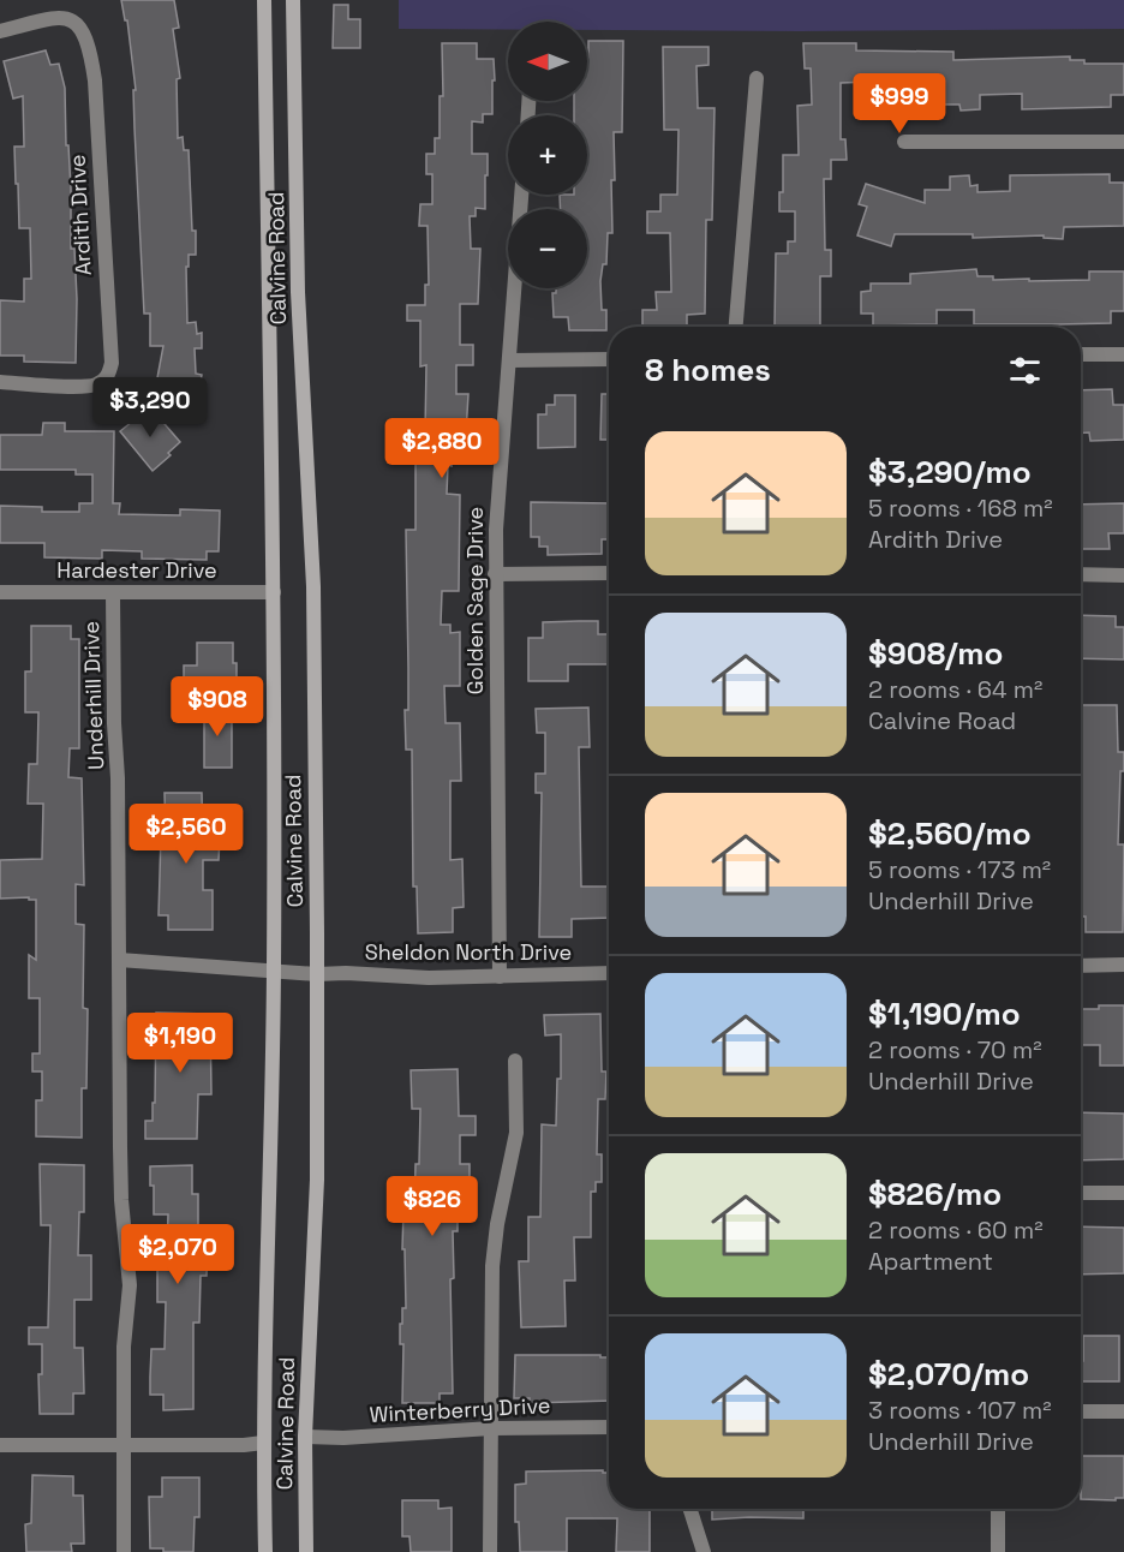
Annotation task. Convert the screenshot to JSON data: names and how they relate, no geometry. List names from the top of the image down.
{
  "streets": {
    "main road": ["Calvine Road"],
    "street": [
      "Ardith Drive",
      "Hardester Drive",
      "Golden Sage Drive",
      "Underhill Drive",
      "Sheldon North Drive",
      "Winterberry Drive"
    ]
  },
  "crossings": [
    ["Calvine Road", "Hardester Drive"],
    ["Calvine Road", "Sheldon North Drive"],
    ["Calvine Road", "Winterberry Drive"],
    ["Hardester Drive", "Underhill Drive"],
    ["Golden Sage Drive", "Sheldon North Drive"],
    ["Underhill Drive", "Sheldon North Drive"]
  ],
  "north": "left",
  "page": {
    "map_buttons": ["+", "−"],
    "price": [
      "$999",
      "$3,290",
      "$2,880",
      "$908",
      "$2,560",
      "$1,190",
      "$826",
      "$2,070"
    ],
    "heading": "8 homes",
    "list": [
      {
        "name": "$3,290/mo",
        "note": "5 rooms · 168 m² · Ardith Drive"
      },
      {
        "name": "$908/mo",
        "note": "2 rooms · 64 m² · Calvine Road"
      },
      {
        "name": "$2,560/mo",
        "note": "5 rooms · 173 m² · Underhill Drive"
      },
      {
        "name": "$1,190/mo",
        "note": "2 rooms · 70 m² · Underhill Drive"
      },
      {
        "name": "$826/mo",
        "note": "2 rooms · 60 m² · Apartment"
      },
      {
        "name": "$2,070/mo",
        "note": "3 rooms · 107 m² · Underhill Drive"
      }
    ]
  }
}
